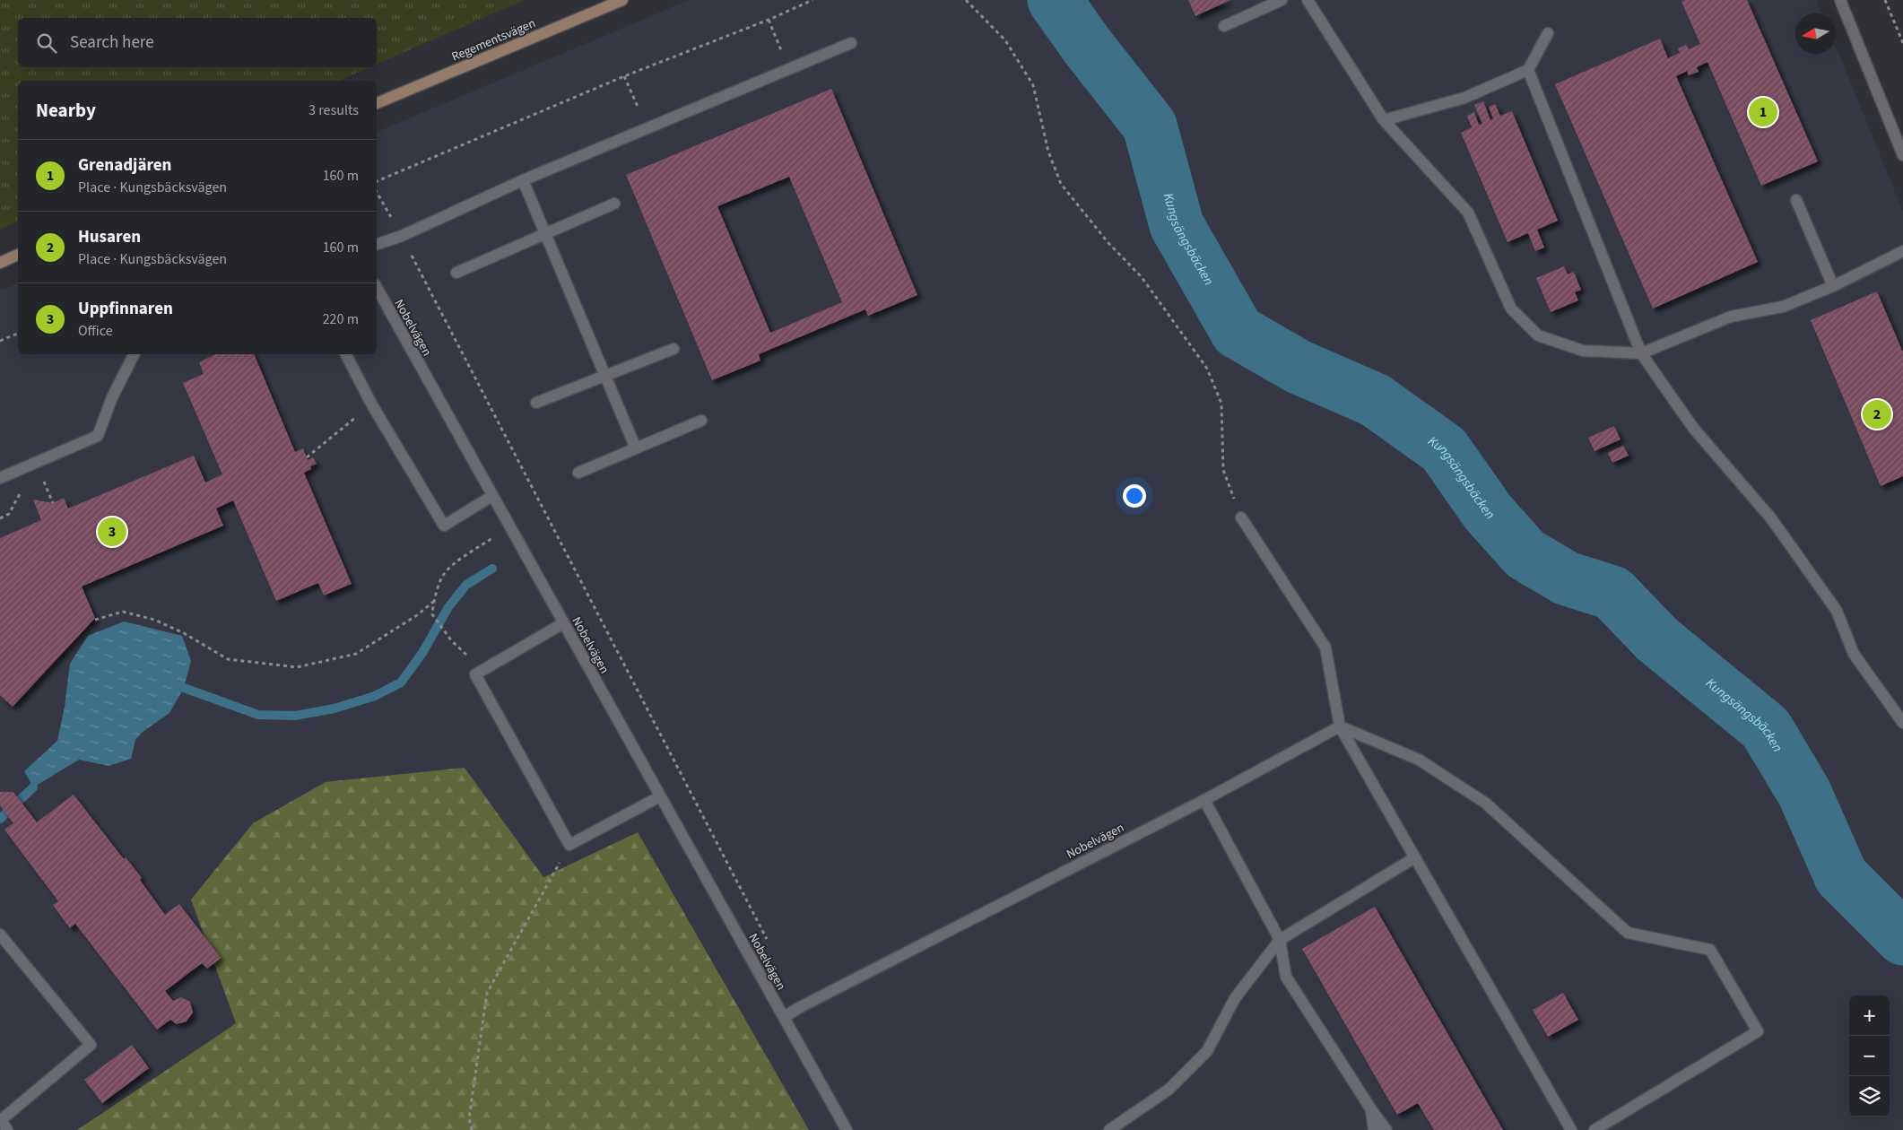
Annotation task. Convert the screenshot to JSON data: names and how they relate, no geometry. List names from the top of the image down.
{
  "streets": {
    "street": ["Regementsvägen", "Nobelvägen"]
  },
  "water": ["Kungsängsbäcken"],
  "north": "left",
  "page": {
    "search": "Search here",
    "heading": ["Nearby", "3 results"],
    "pins": ["1", "2", "3"],
    "list": [
      {
        "mark": "1",
        "name": "Grenadjären",
        "note": "Place · Kungsbäcksvägen",
        "value": "160 m"
      },
      {
        "mark": "2",
        "name": "Husaren",
        "note": "Place · Kungsbäcksvägen",
        "value": "160 m"
      },
      {
        "mark": "3",
        "name": "Uppfinnaren",
        "note": "Office",
        "value": "220 m"
      }
    ],
    "map_buttons": ["+", "−"]
  }
}
